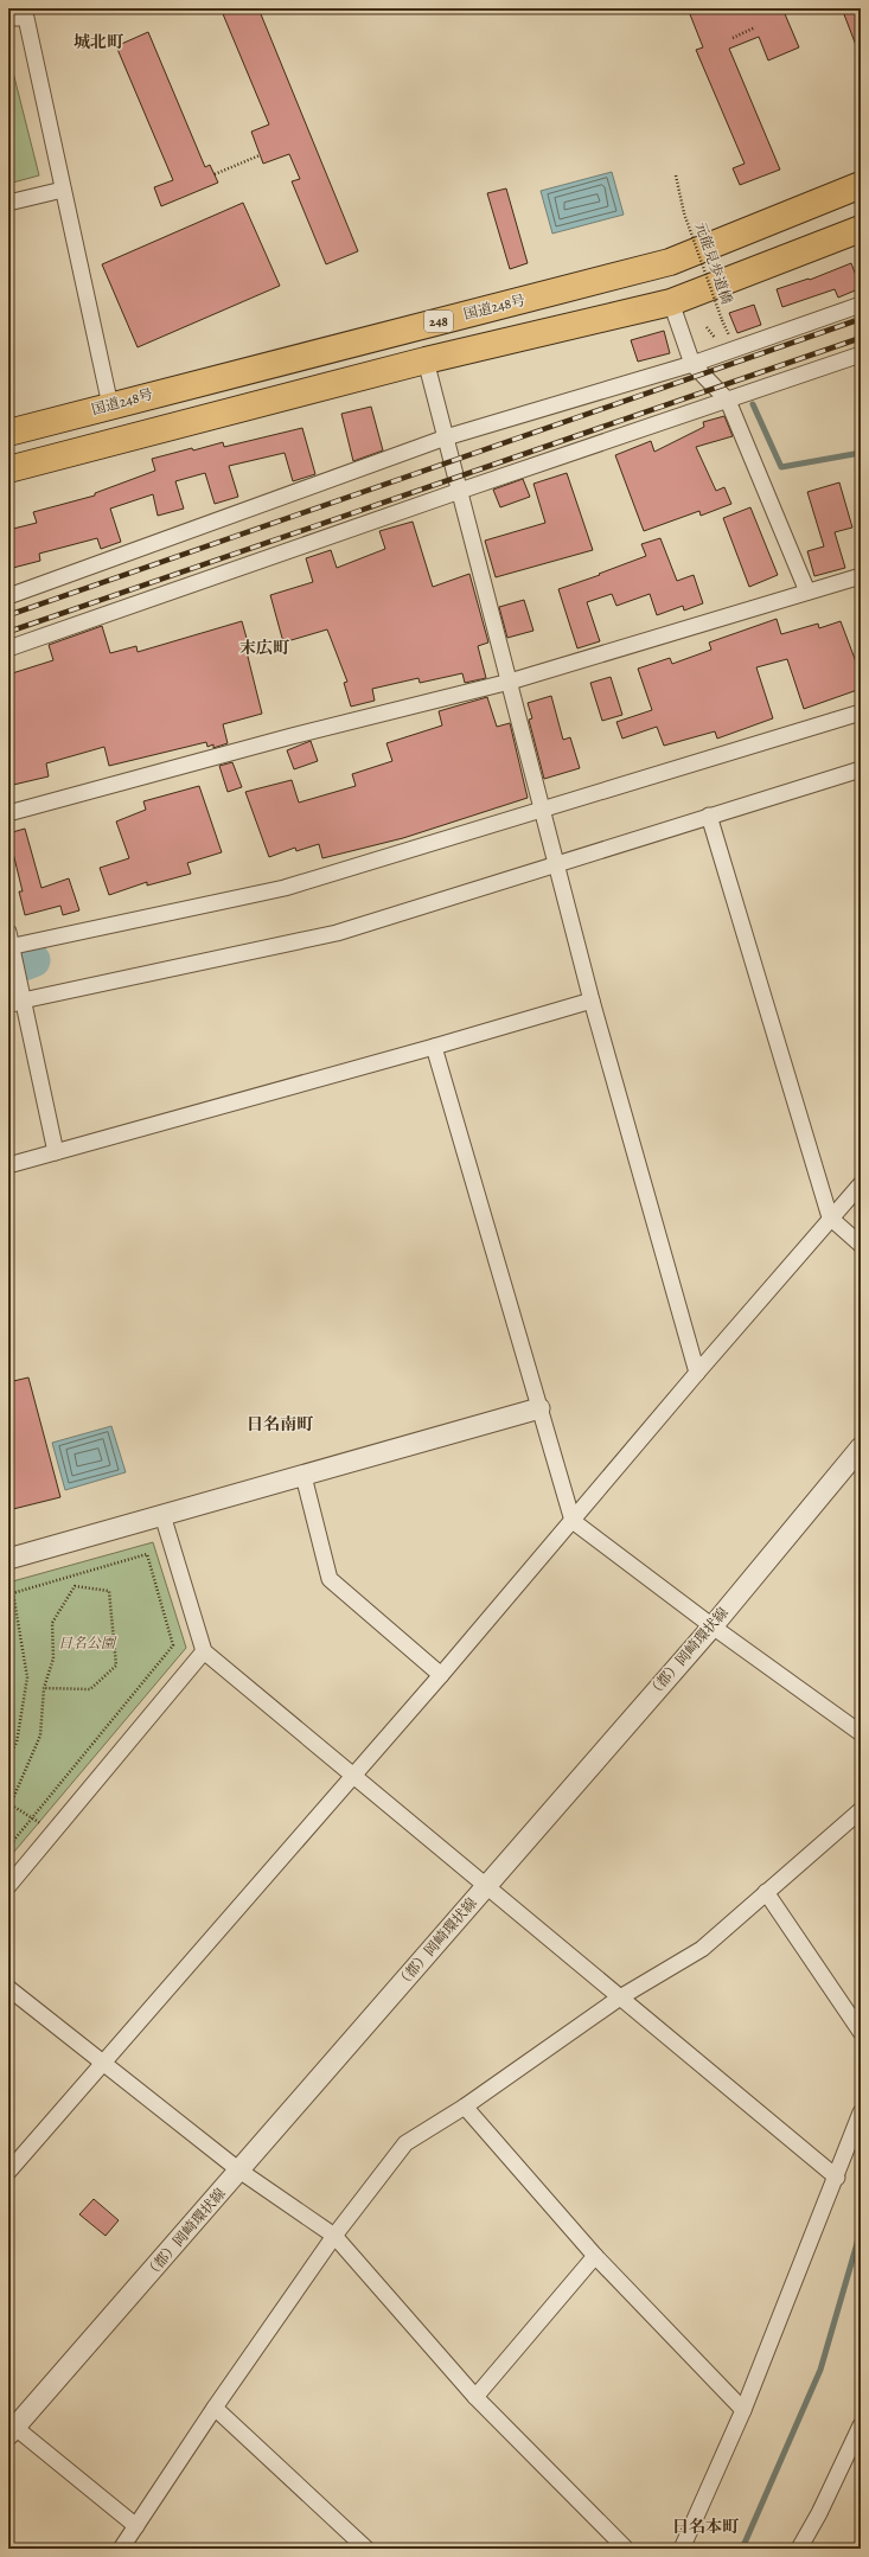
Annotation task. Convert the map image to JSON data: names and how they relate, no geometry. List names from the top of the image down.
{
  "streets": {
    "highway": ["国道248号", "248"],
    "street": ["（都）岡崎環状線"],
    "path": ["元能見歩道橋"]
  },
  "districts": [
    "城北町",
    "末広町",
    "日名南町",
    "日名本町"
  ],
  "parks": ["日名公園"]
}
